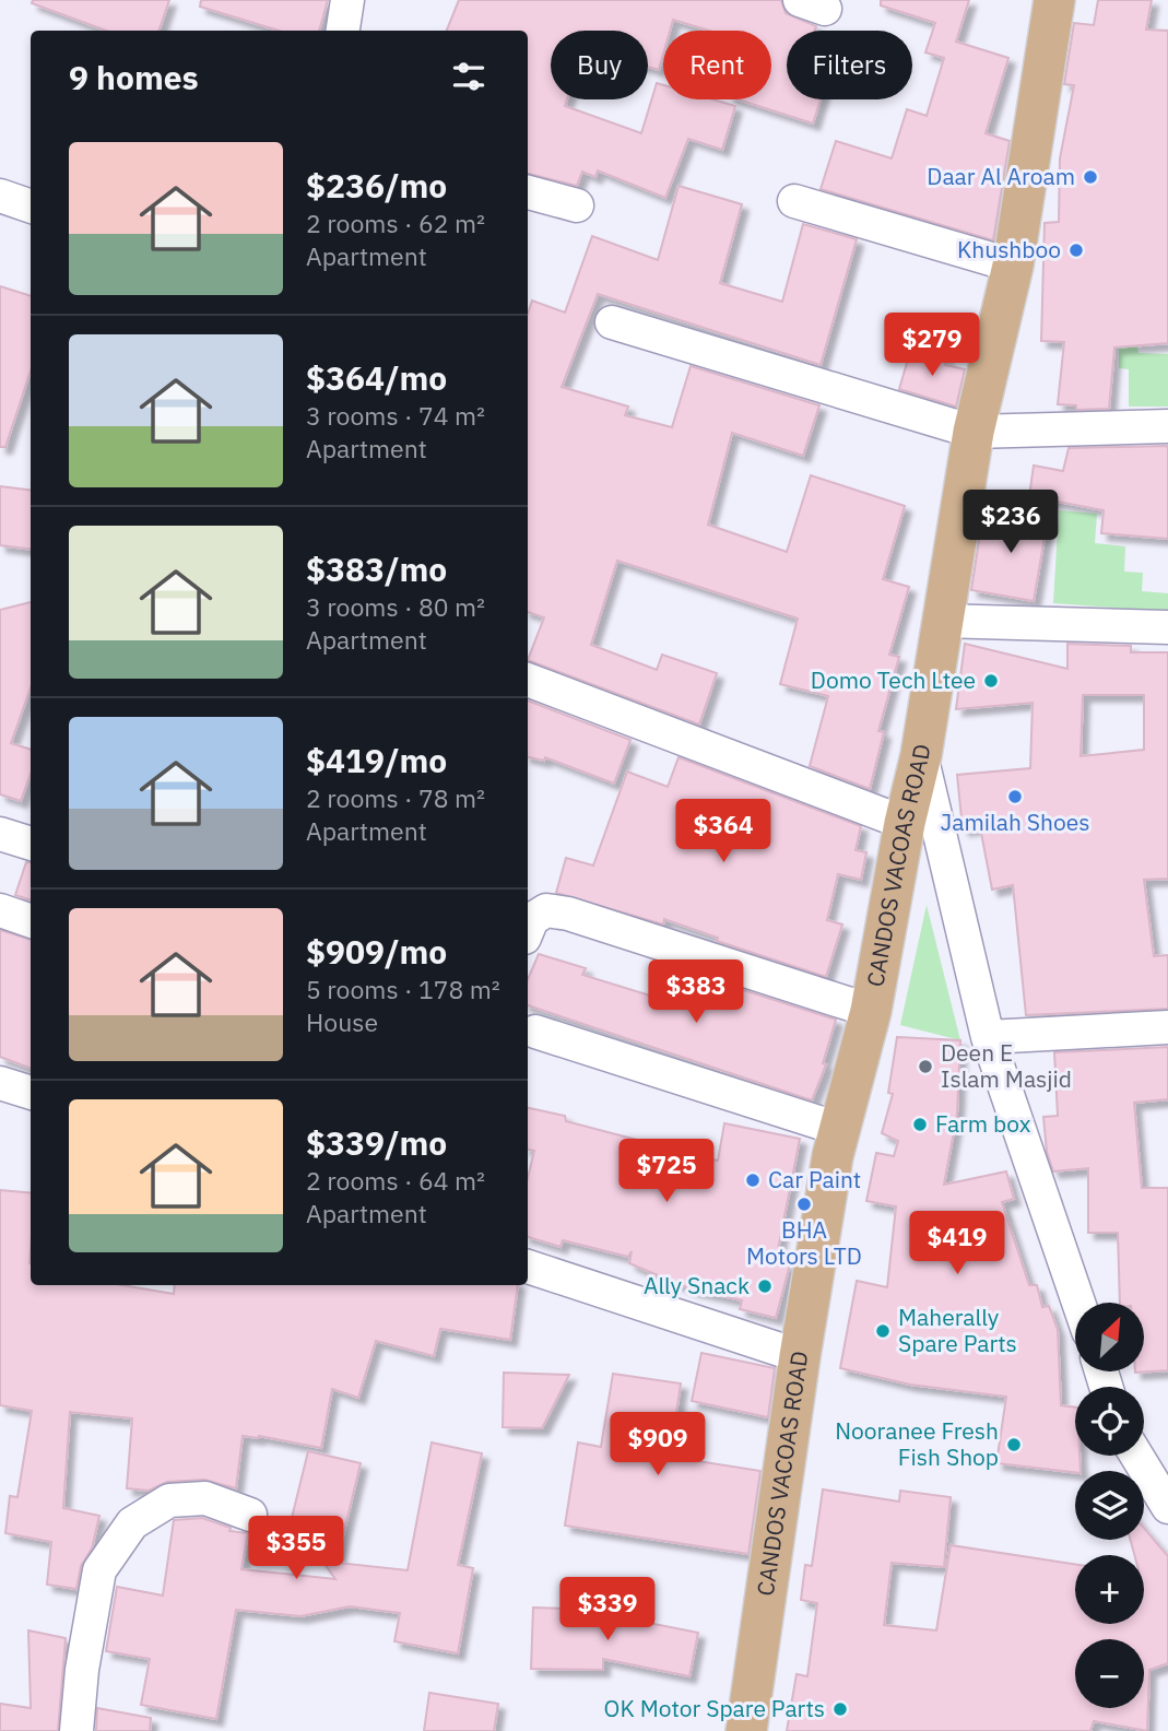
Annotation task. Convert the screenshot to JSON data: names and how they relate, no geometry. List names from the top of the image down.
{
  "streets": {
    "main road": ["CANDOS VACOAS ROAD"]
  },
  "places": [
    "Daar Al Aroam",
    "Khushboo",
    "Domo Tech Ltee",
    "Jamilah Shoes",
    "Deen E Islam Masjid",
    "Farm box",
    "Car Paint",
    "BHA Motors LTD",
    "Ally Snack",
    "Maherally Spare Parts",
    "Nooranee Fresh Fish Shop",
    "OK Motor Spare Parts"
  ],
  "north": "top right",
  "page": {
    "chip": ["Buy", "Rent", "Filters"],
    "heading": "9 homes",
    "list": [
      {
        "name": "$236/mo",
        "note": "2 rooms · 62 m² · Apartment"
      },
      {
        "name": "$364/mo",
        "note": "3 rooms · 74 m² · Apartment"
      },
      {
        "name": "$383/mo",
        "note": "3 rooms · 80 m² · Apartment"
      },
      {
        "name": "$419/mo",
        "note": "2 rooms · 78 m² · Apartment"
      },
      {
        "name": "$909/mo",
        "note": "5 rooms · 178 m² · House"
      },
      {
        "name": "$339/mo",
        "note": "2 rooms · 64 m² · Apartment"
      }
    ],
    "price": [
      "$279",
      "$236",
      "$364",
      "$383",
      "$725",
      "$419",
      "$909",
      "$355",
      "$339"
    ],
    "map_buttons": ["+", "−"]
  }
}
